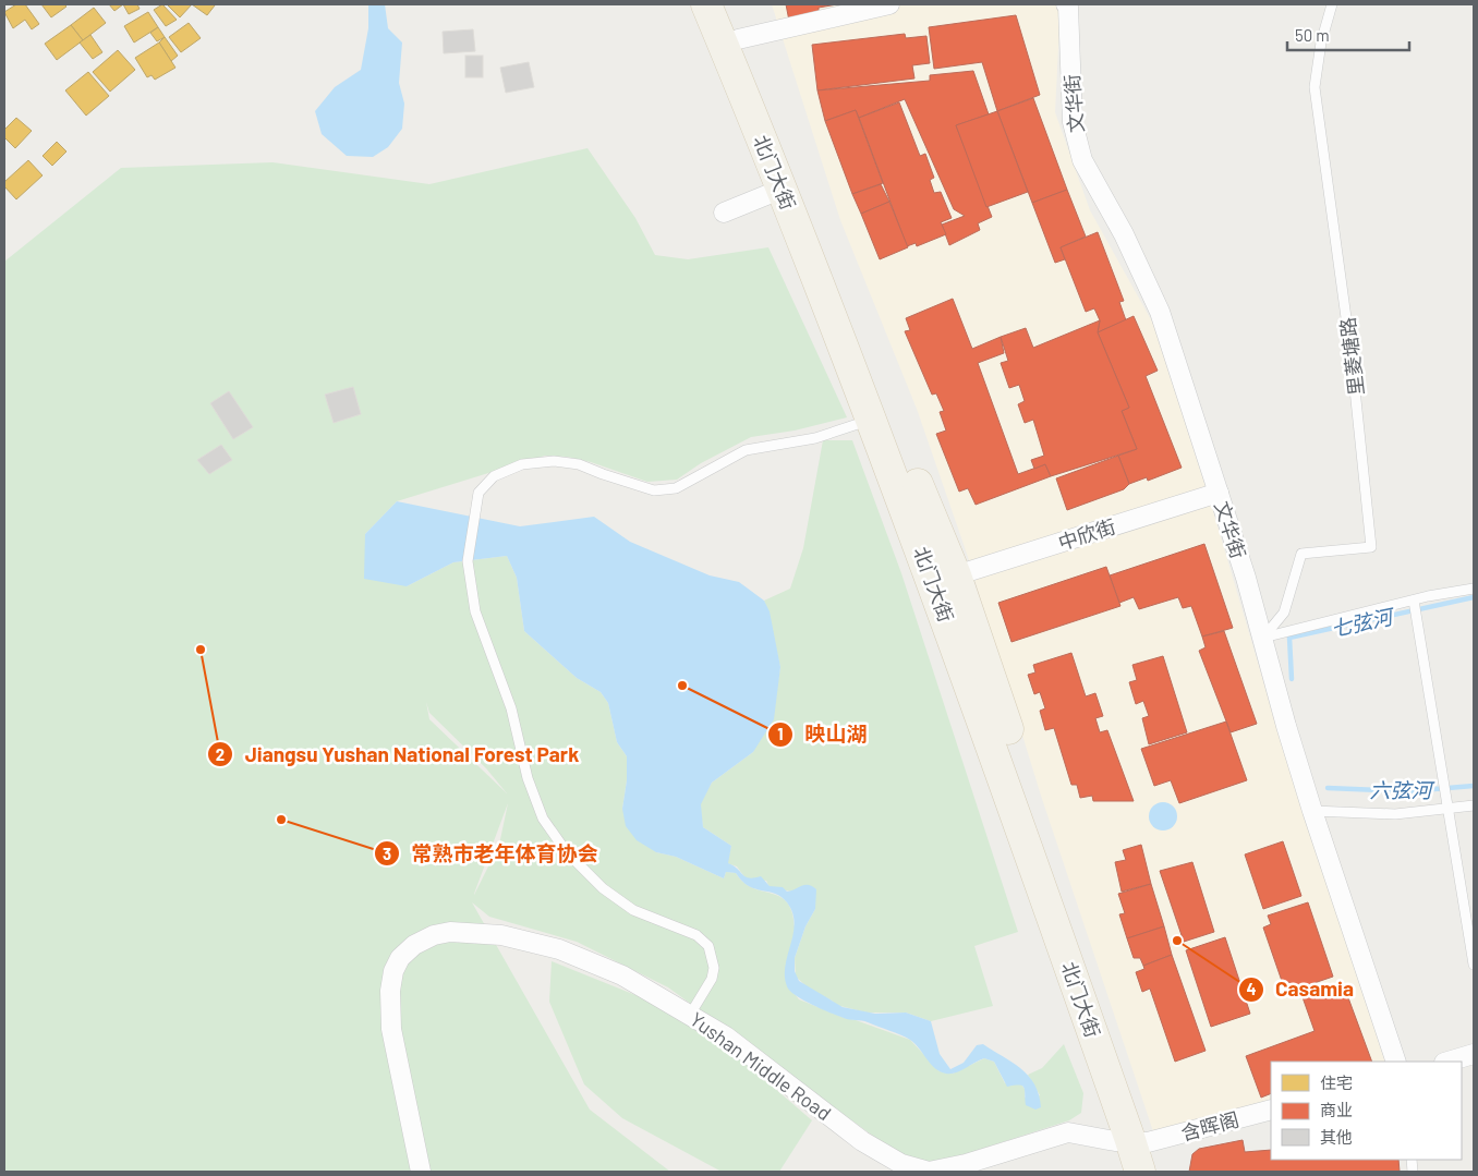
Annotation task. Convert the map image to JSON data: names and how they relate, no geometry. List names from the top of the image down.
{
  "streets": {
    "main road": ["北门大街"],
    "street": [
      "文华街",
      "中欣街",
      "Yushan Middle Road",
      "含晖阁"
    ],
    "lane": ["里菱塘路"]
  },
  "crossings": [
    ["文华街", "里菱塘路"],
    ["文华街", "中欣街"],
    ["北门大街", "中欣街"],
    ["北门大街", "Yushan Middle Road"],
    ["北门大街", "含晖阁"],
    ["Yushan Middle Road", "含晖阁"]
  ],
  "water": ["七弦河", "六弦河"],
  "places": [
    "Jiangsu Yushan National Forest Park",
    "映山湖",
    "常熟市老年体育协会",
    "Casamia"
  ],
  "legend": ["住宅", "商业", "其他"],
  "scale_bar": "50 m"
}
